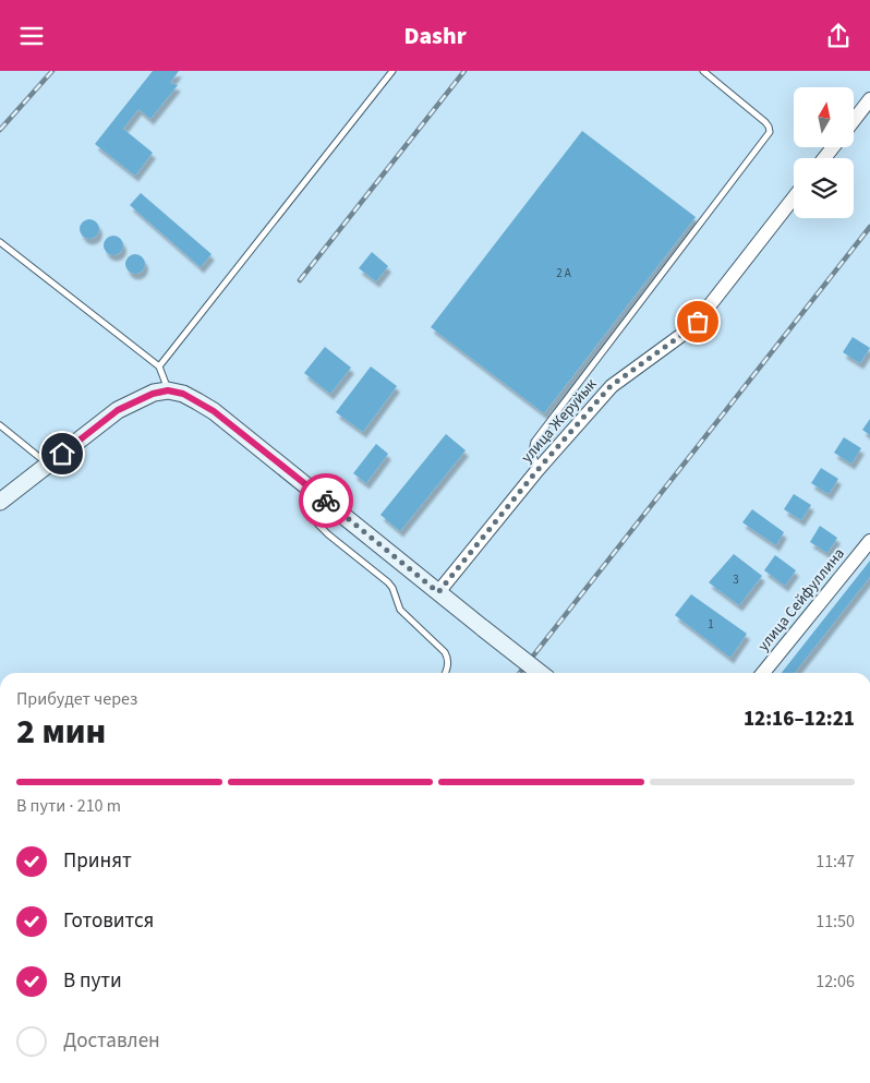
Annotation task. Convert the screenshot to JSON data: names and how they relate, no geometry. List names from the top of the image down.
{
  "streets": {
    "street": ["улица Жеруйык", "улица Сейфуллина"]
  },
  "house_numbers": ["2 А", "3", "1"],
  "north": "top",
  "page": {
    "header": "Dashr",
    "heading": ["2 мин", "Прибудет через", "12:16–12:21"],
    "bar": "В пути · 210 m",
    "list": [
      ["Принят", "11:47"],
      ["Готовится", "11:50"],
      ["В пути", "12:06"],
      "Доставлен"
    ]
  }
}
